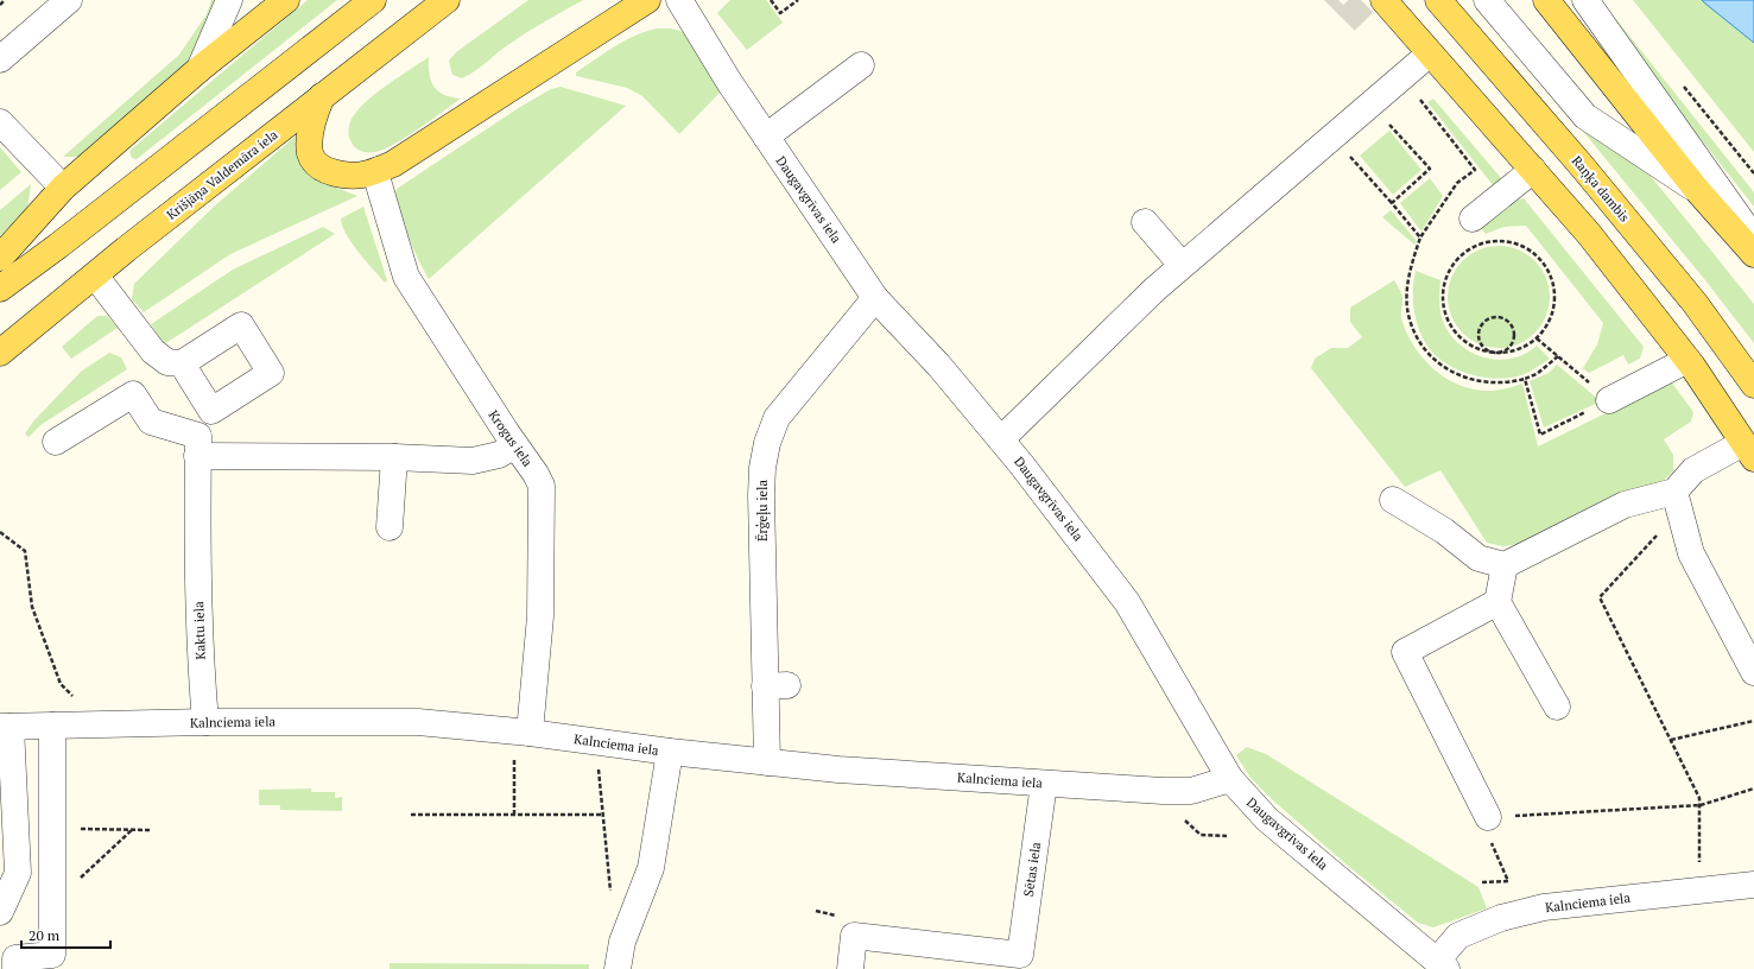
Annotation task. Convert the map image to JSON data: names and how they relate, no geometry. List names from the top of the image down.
{
  "streets": {
    "main road": ["Krišjāņa Valdemāra iela", "Raņķa dambis"],
    "street": [
      "Daugavgrīvas iela",
      "Krogus iela",
      "Ērģeļu iela",
      "Kaktu iela",
      "Kalnciema iela",
      "Sētas iela"
    ]
  },
  "crossings": [
    ["Daugavgrīvas iela", "Ērģeļu iela"],
    ["Daugavgrīvas iela", "Kalnciema iela"],
    ["Krogus iela", "Kalnciema iela"],
    ["Ērģeļu iela", "Kalnciema iela"],
    ["Kaktu iela", "Kalnciema iela"],
    ["Kalnciema iela", "Sētas iela"]
  ],
  "scale_bar": "20 m"
}
